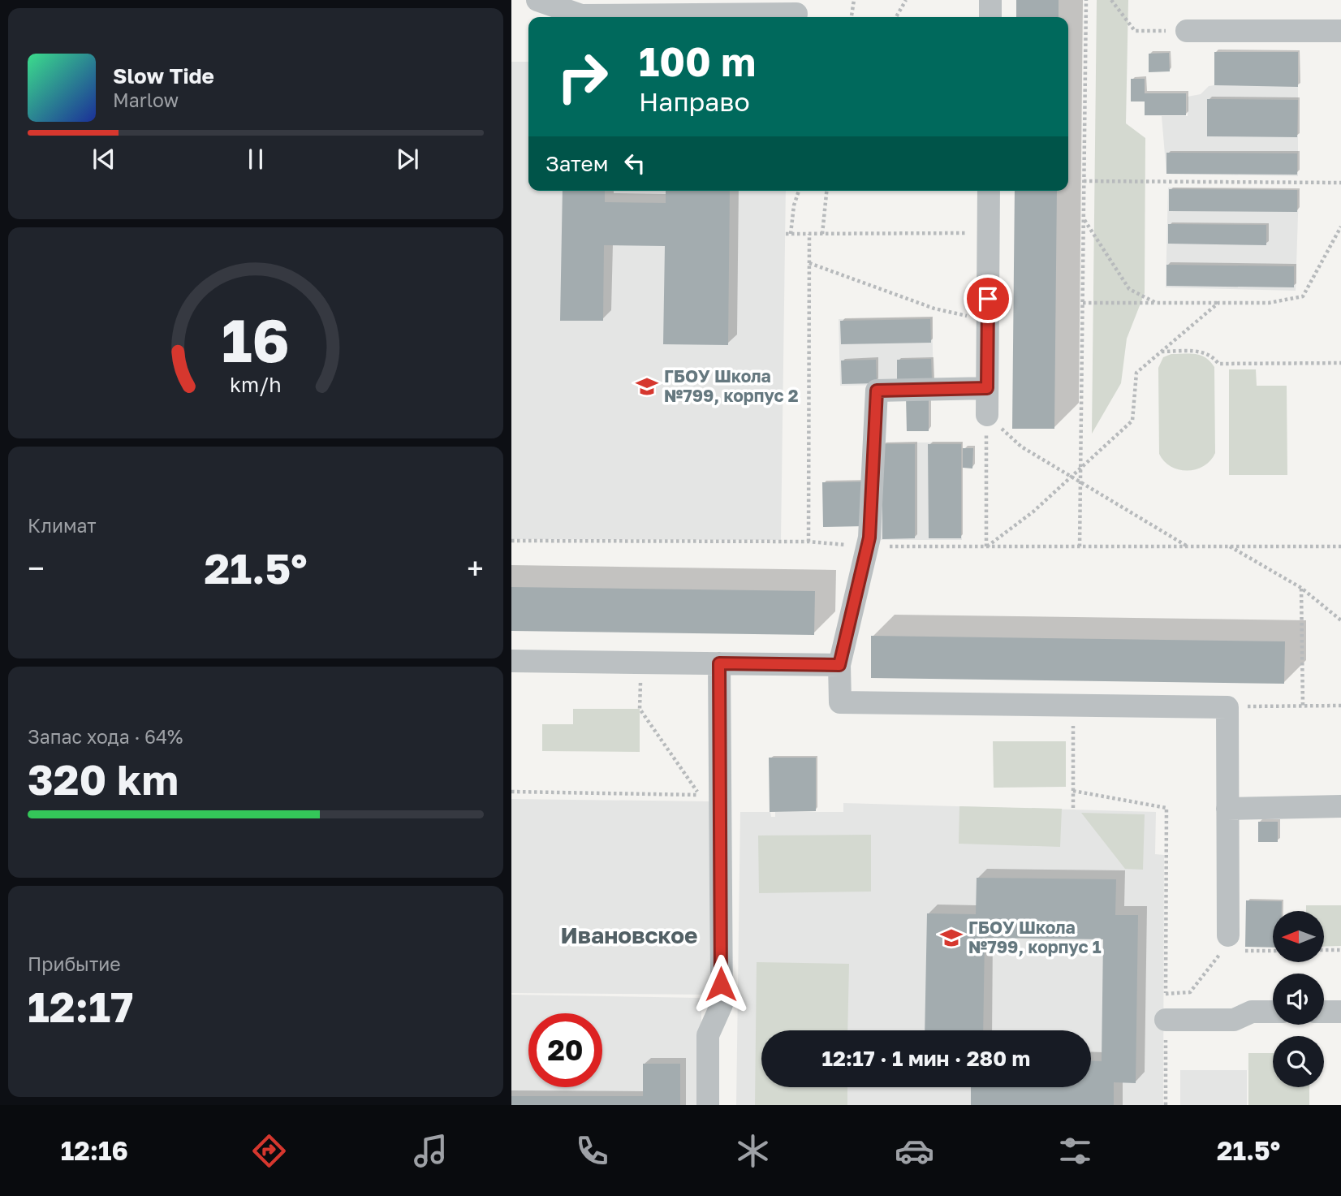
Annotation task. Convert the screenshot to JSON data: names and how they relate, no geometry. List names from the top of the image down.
{
  "districts": ["Ивановское"],
  "places": {
    "school or university": ["ГБОУ Школа №799, корпус 2", "ГБОУ Школа №799, корпус 1"]
  },
  "north": "left",
  "page": {
    "turn": ["100 m", "Направо"],
    "song": ["Slow Tide", "Marlow"],
    "then": "Затем",
    "tile": [
      "Климат",
      ["Запас хода · 64%", "320 km"],
      ["Прибытие", "12:17"]
    ],
    "heat": ["−", "21.5°", "+"],
    "limit": "20",
    "trip": "12:17 · 1 мин · 280 m",
    "tabs": ["12:16", "21.5°"],
    "gauge": ["16", "km/h"]
  }
}
